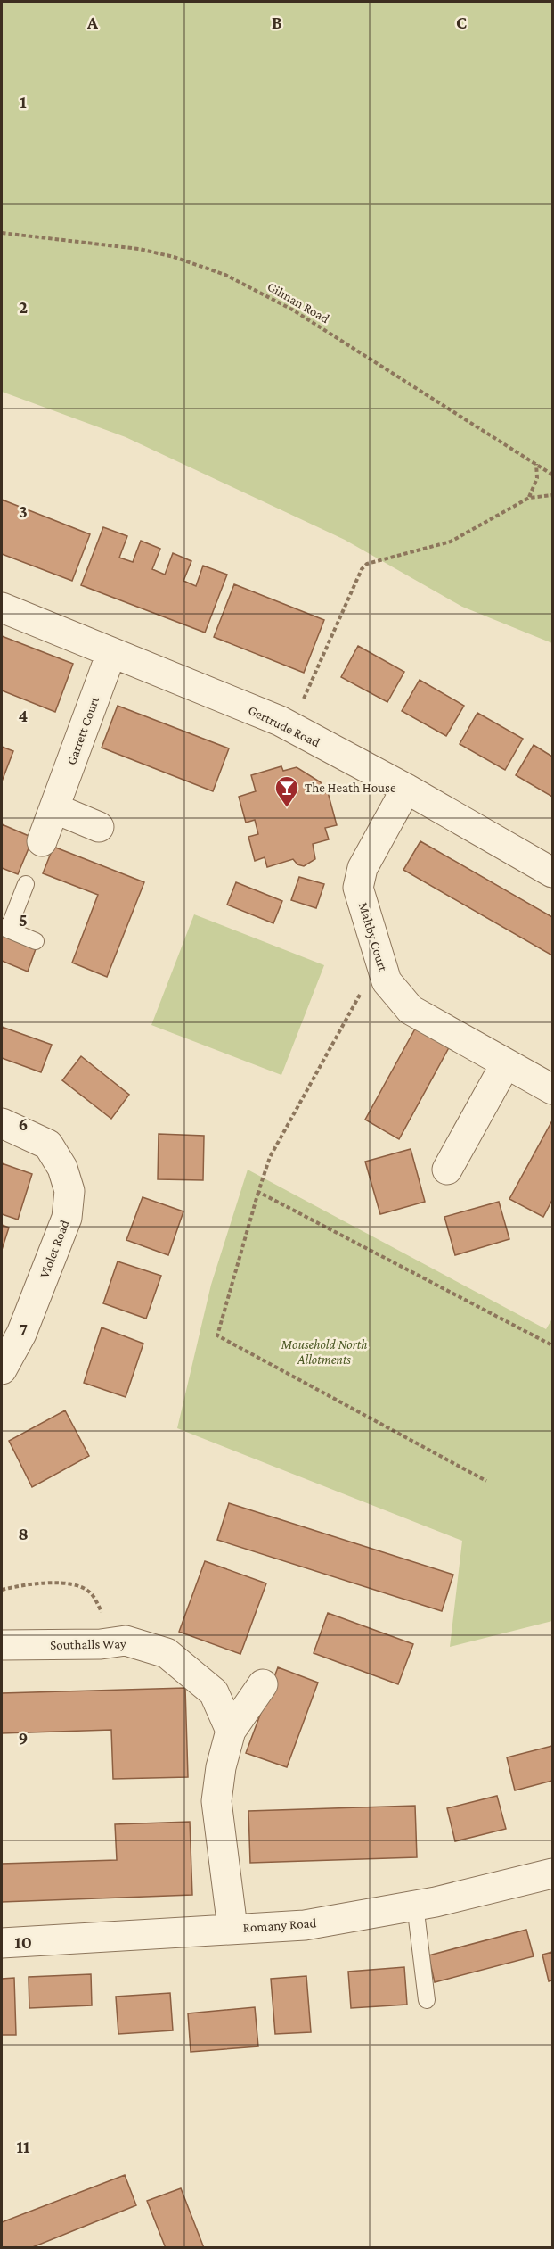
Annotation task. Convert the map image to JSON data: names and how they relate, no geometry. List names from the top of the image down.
{
  "streets": {
    "street": [
      "Gertrude Road",
      "Garrett Court",
      "Maltby Court",
      "Violet Road",
      "Southalls Way",
      "Romany Road"
    ],
    "path": ["Gilman Road"]
  },
  "crossings": [
    ["Gertrude Road", "Garrett Court"],
    ["Gertrude Road", "Maltby Court"]
  ],
  "parks": ["Mousehold North Allotments"],
  "places": {
    "bar": ["The Heath House"]
  },
  "grid": {
    "columns": ["A", "B", "C"],
    "rows": [
      "1",
      "2",
      "3",
      "4",
      "5",
      "6",
      "7",
      "8",
      "9",
      "10",
      "11"
    ]
  }
}
